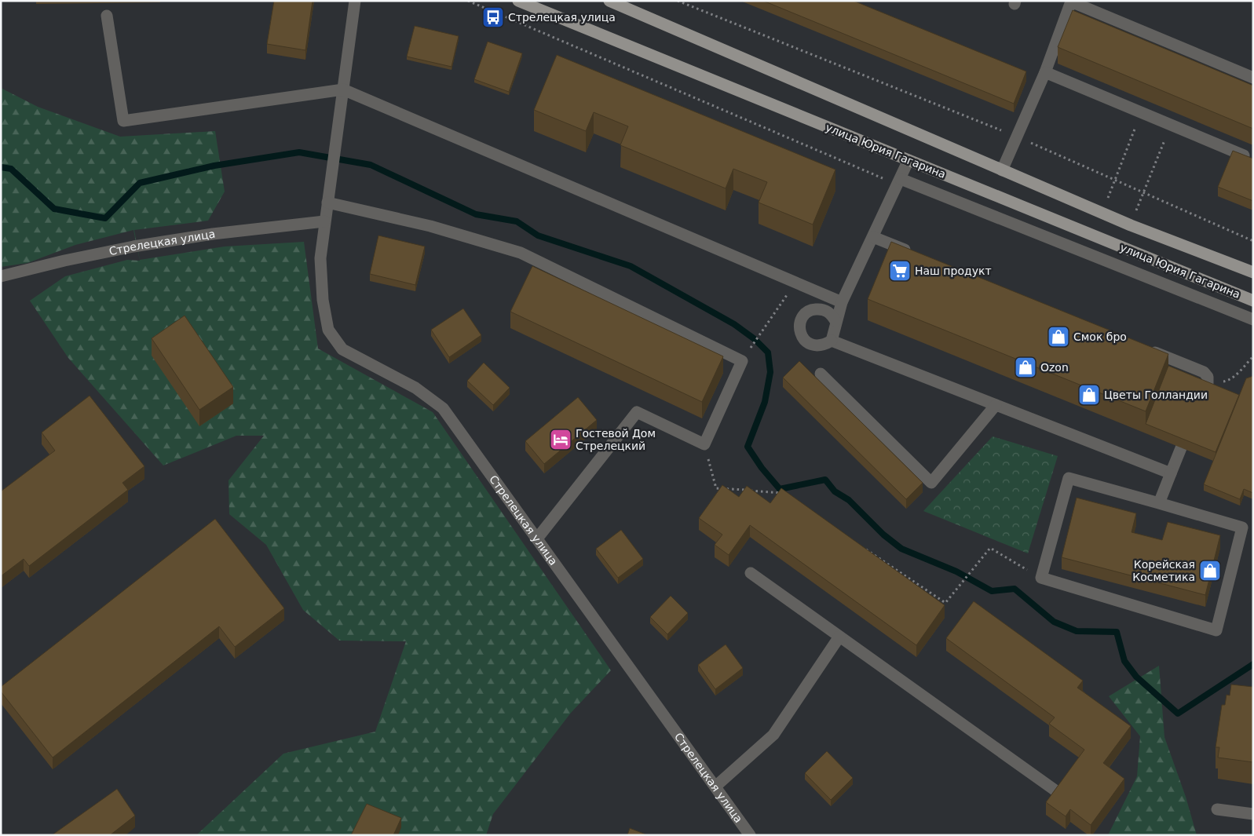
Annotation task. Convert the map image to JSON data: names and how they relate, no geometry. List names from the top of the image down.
{
  "streets": {
    "main road": ["улица Юрия Гагарина"],
    "street": ["Стрелецкая улица"]
  },
  "places": {
    "bus stop": ["Стрелецкая улица"],
    "supermarket": ["Наш продукт"],
    "shop": [
      "Смок бро",
      "Ozon",
      "Цветы Голландии",
      "Корейская Косметика"
    ],
    "hotel": ["Гостевой Дом Стрелецкий"]
  }
}
